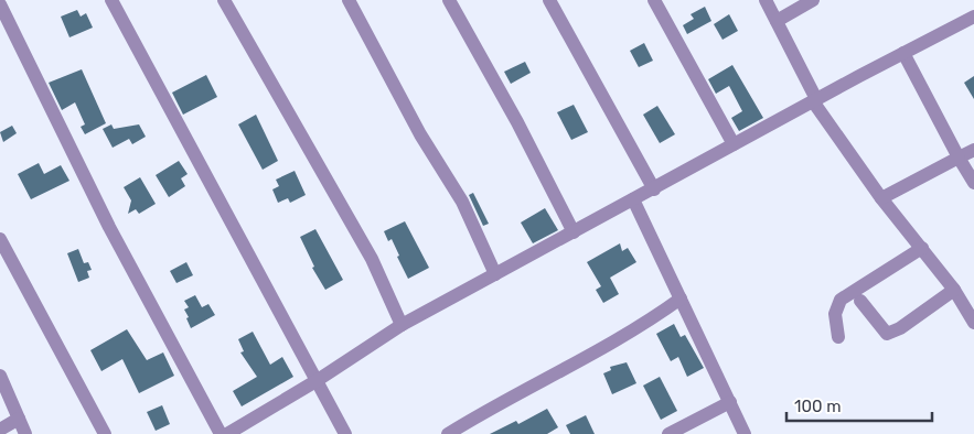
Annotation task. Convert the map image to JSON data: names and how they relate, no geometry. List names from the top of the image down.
{
  "scale_bar": "100 m"
}
